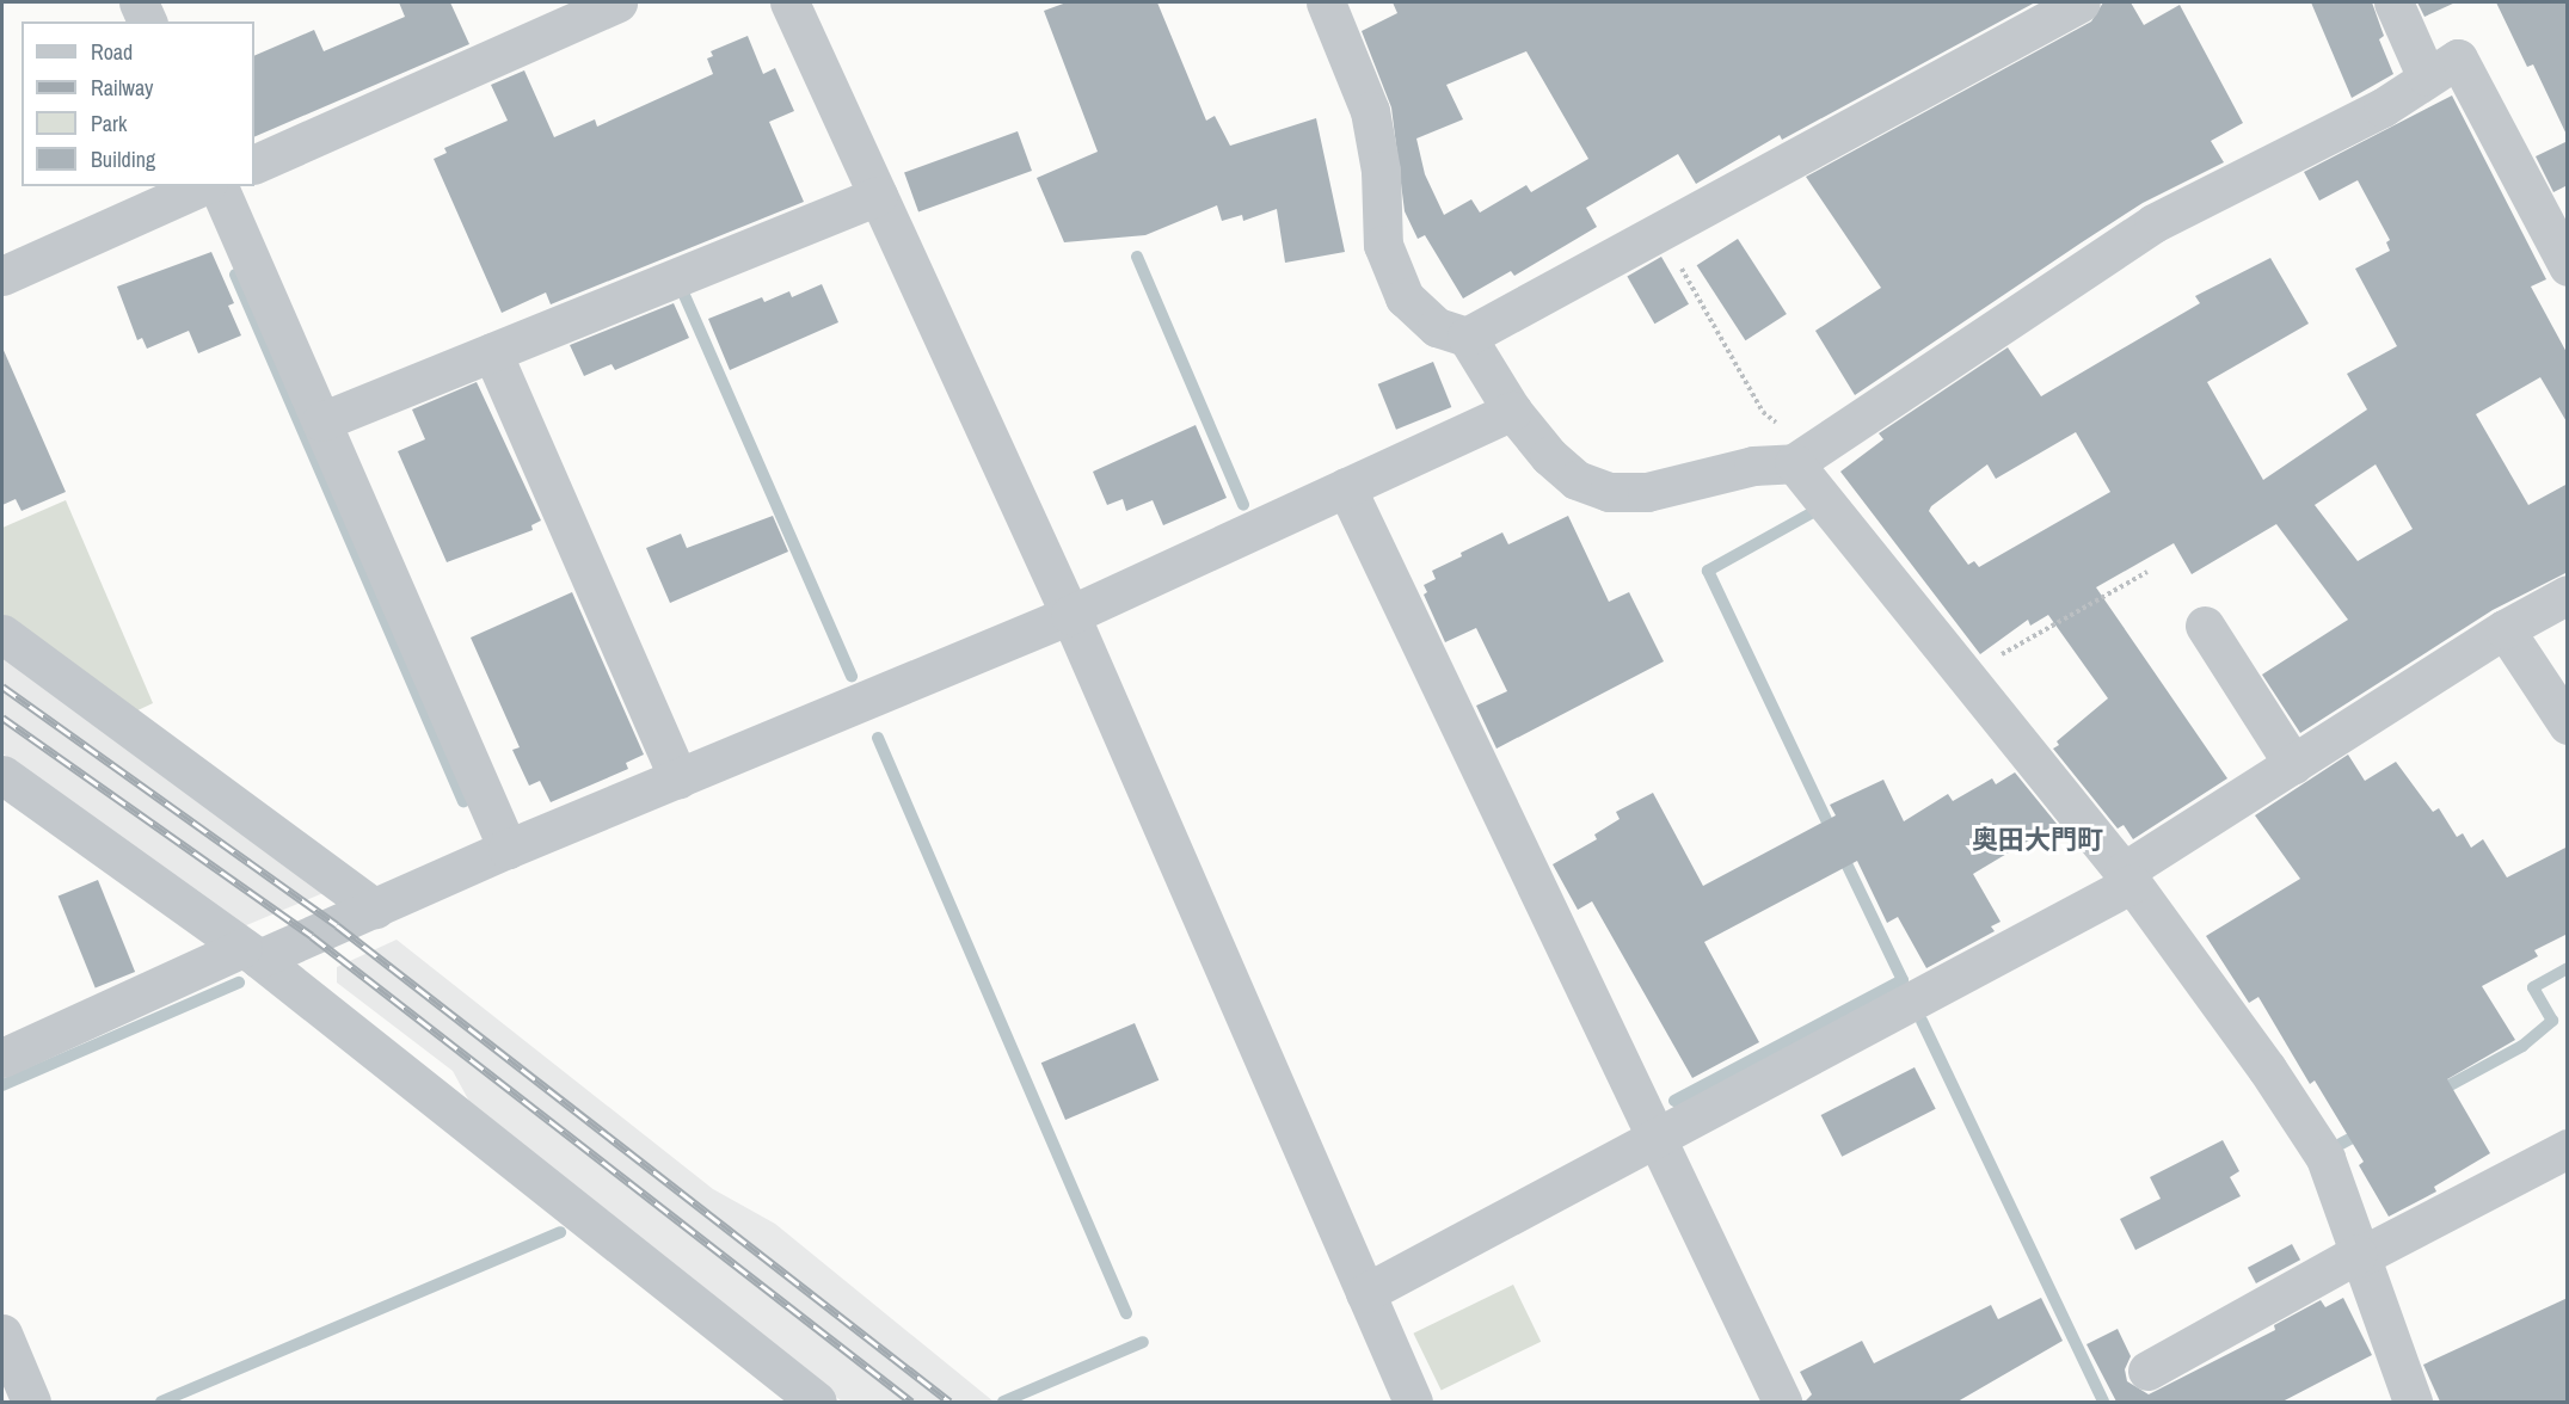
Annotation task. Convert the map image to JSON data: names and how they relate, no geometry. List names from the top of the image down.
{
  "districts": ["奥田大門町"],
  "legend": [
    "Road",
    "Railway",
    "Park",
    "Building"
  ]
}
